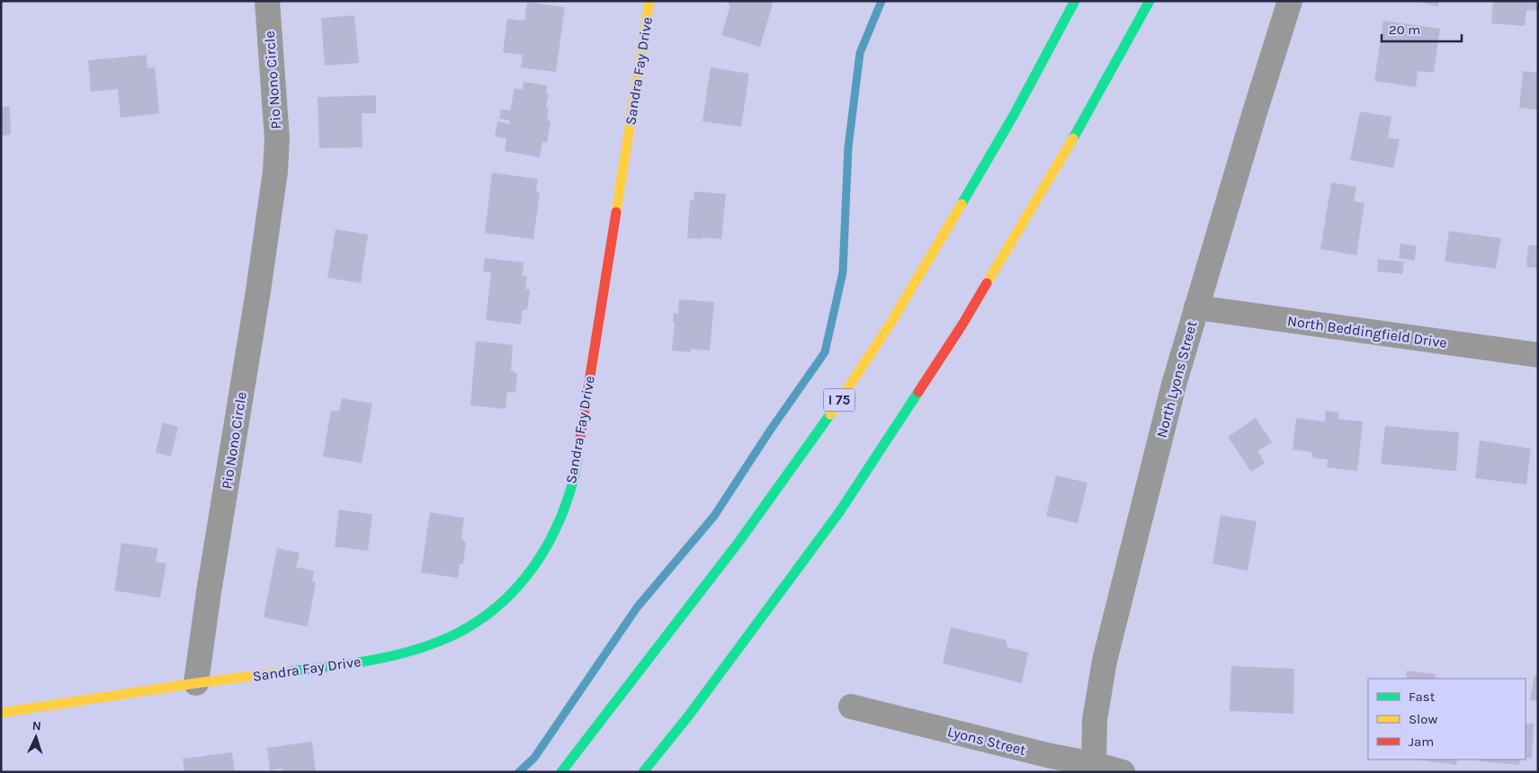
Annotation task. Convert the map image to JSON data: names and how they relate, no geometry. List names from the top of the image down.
{
  "streets": {
    "main road": ["Sandra Fay Drive", "I 75"],
    "street": [
      "Pio Nono Circle",
      "North Beddingfield Drive",
      "North Lyons Street",
      "Lyons Street"
    ]
  },
  "crossings": [
    ["Sandra Fay Drive", "Pio Nono Circle"],
    ["North Beddingfield Drive", "North Lyons Street"],
    ["North Lyons Street", "Lyons Street"]
  ],
  "legend": ["Fast", "Slow", "Jam"],
  "scale_bar": "20 m",
  "north": "top"
}
